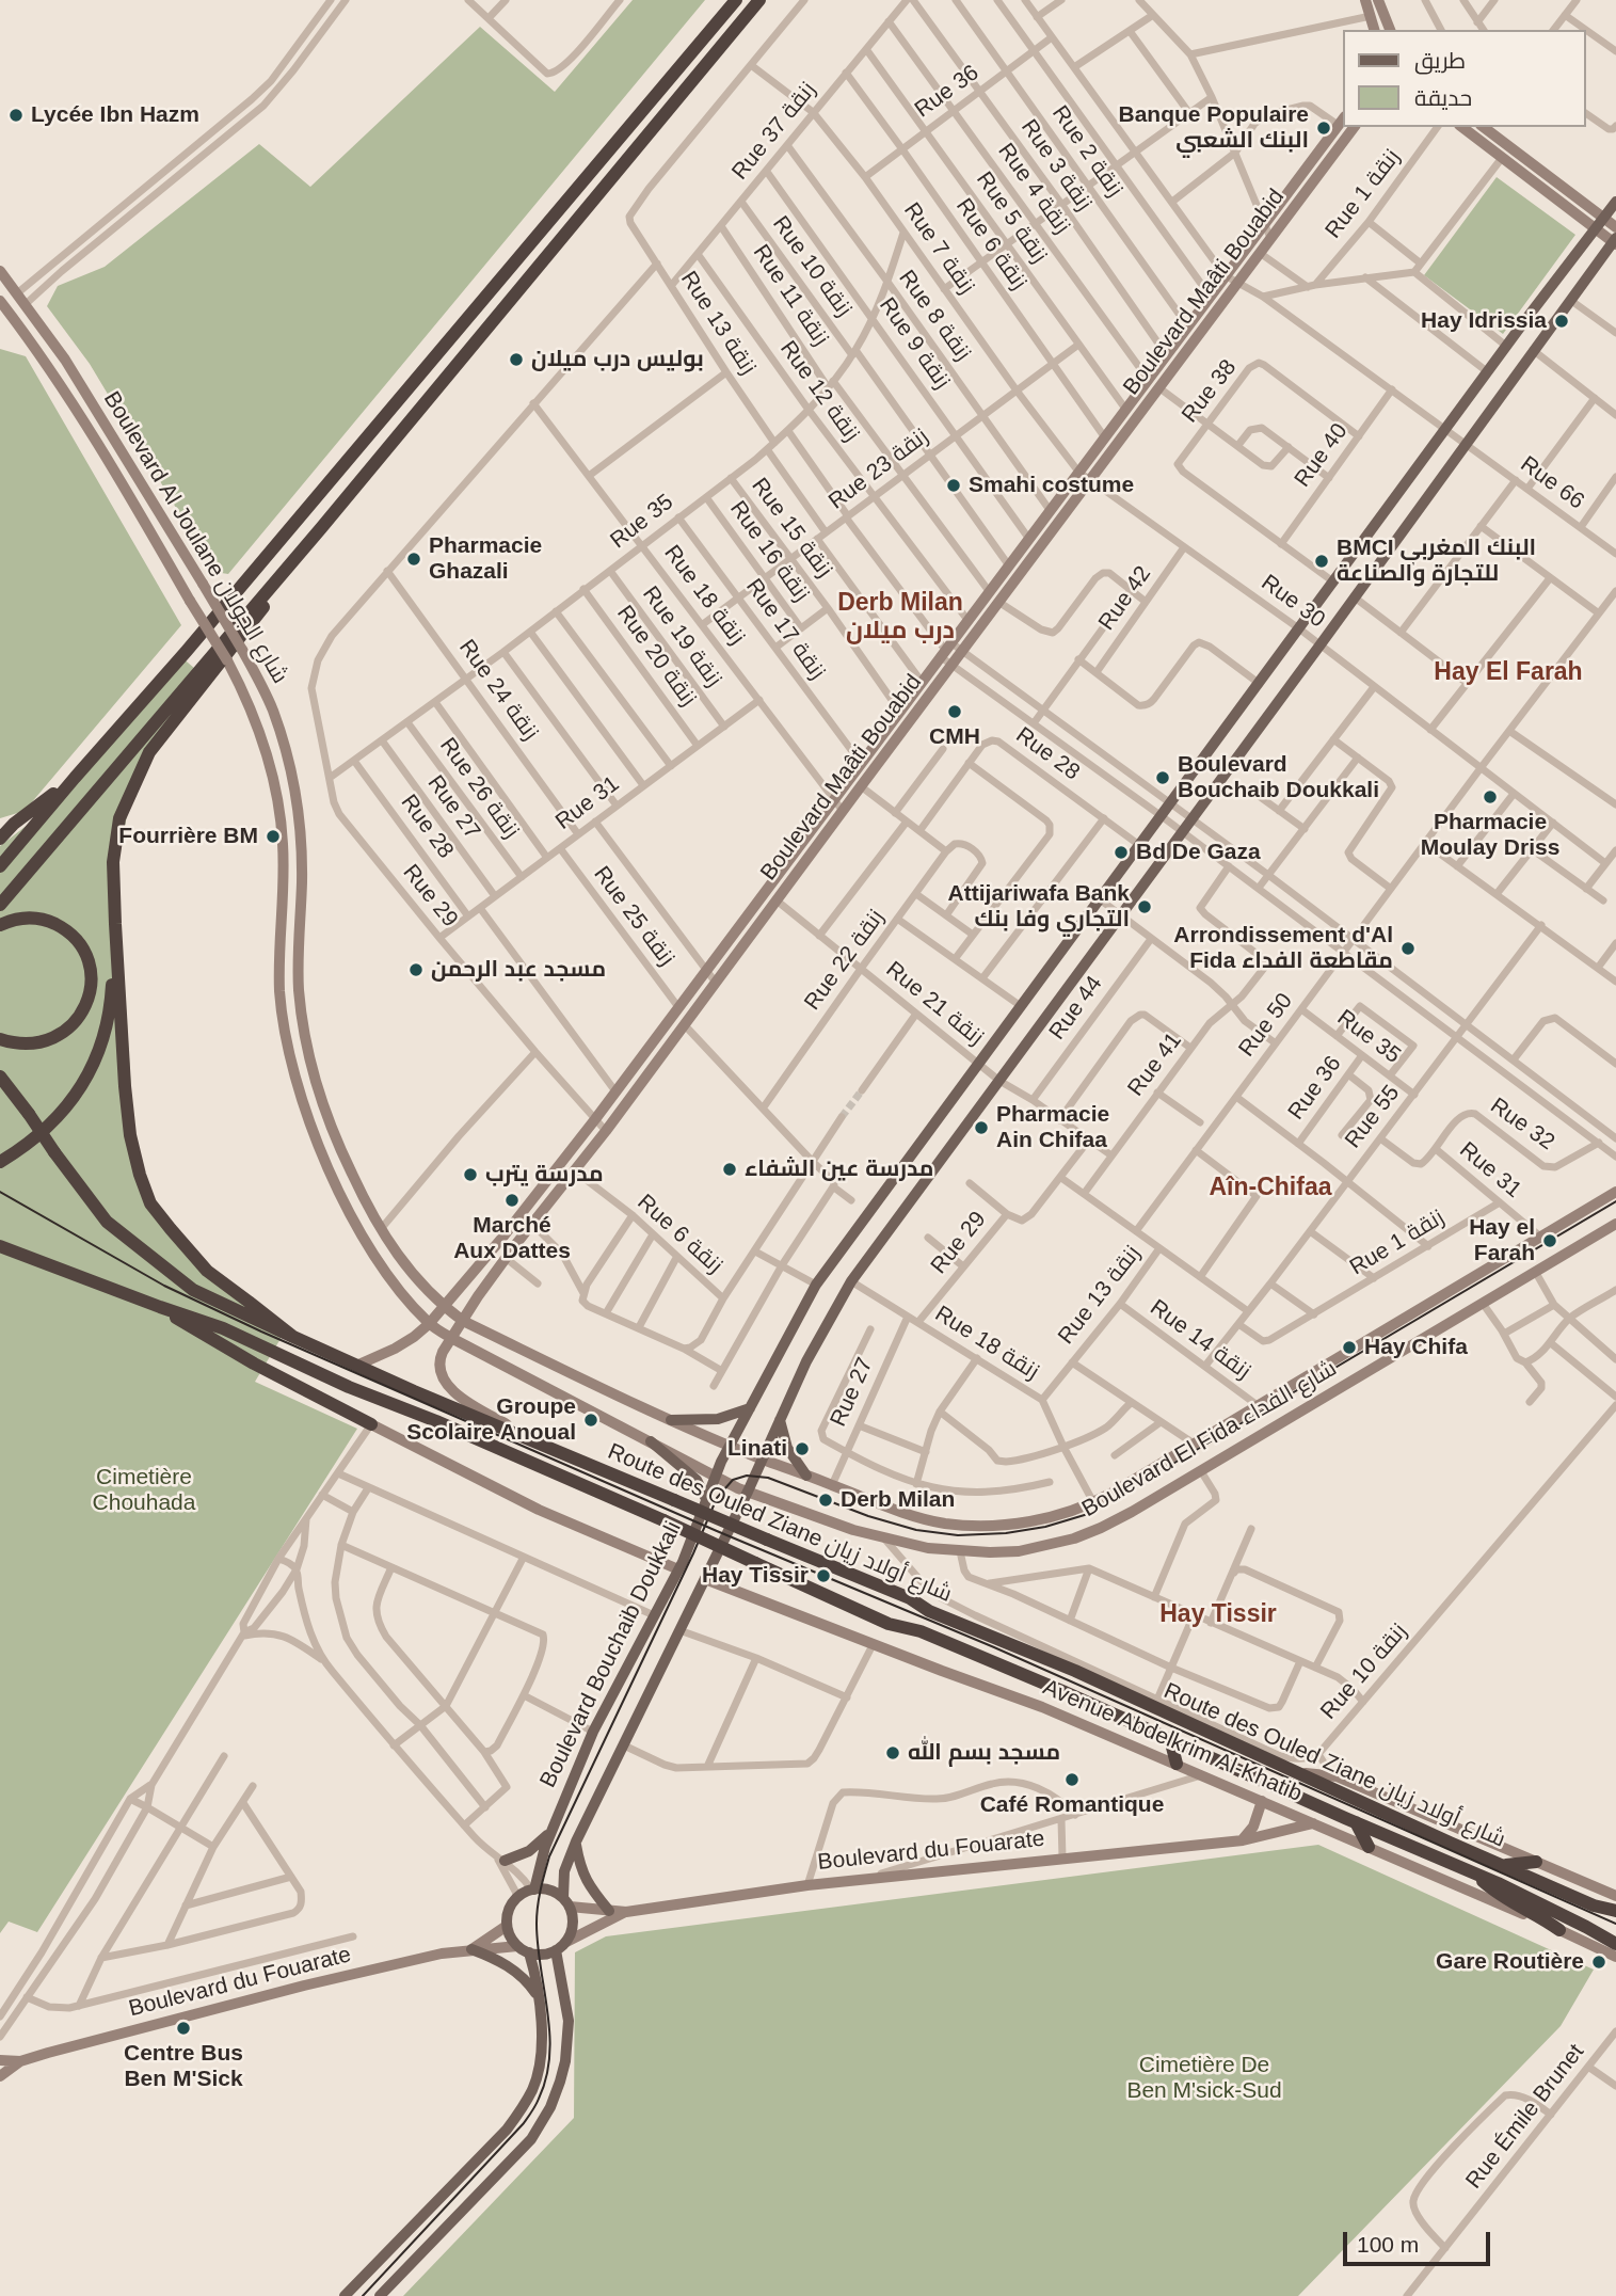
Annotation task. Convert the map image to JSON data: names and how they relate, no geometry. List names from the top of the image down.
{
  "streets": {
    "highway": ["Route des Ouled Ziane شارع أولاد زيان"],
    "main road": ["Boulevard Bouchaib Doukkali"],
    "street": [
      "Rue 36",
      "Rue 37 زنقة",
      "Rue 2 زنقة",
      "Rue 3 زنقة",
      "Rue 4 زنقة",
      "Rue 1 زنقة",
      "Rue 5 زنقة",
      "Rue 6 زنقة",
      "Rue 7 زنقة",
      "Rue 10 زنقة",
      "Boulevard Maâti Bouabid",
      "Rue 11 زنقة",
      "Rue 8 زنقة",
      "Rue 13 زنقة",
      "Rue 9 زنقة",
      "Rue 12 زنقة",
      "Rue 38",
      "Rue 40",
      "Rue 23 زنقة",
      "Rue 66",
      "Rue 35",
      "Rue 15 زنقة",
      "Boulevard Al Joulane شارع الجولان",
      "Rue 16 زنقة",
      "Rue 18 زنقة",
      "Rue 42",
      "Rue 30",
      "Rue 17 زنقة",
      "Rue 19 زنقة",
      "Rue 20 زنقة",
      "Rue 24 زنقة",
      "Rue 28",
      "Rue 26 زنقة",
      "Rue 31",
      "Rue 27",
      "Rue 29",
      "Rue 25 زنقة",
      "Rue 22 زنقة",
      "Rue 21 زنقة",
      "Rue 44",
      "Rue 50",
      "Rue 41",
      "Rue 55",
      "Rue 32",
      "Rue 14 زنقة",
      "Boulevard El Fida شارع الفداء",
      "Avenue Abdelkrim Al-Khatib",
      "Boulevard du Fouarate",
      "Rue Émile Brunet"
    ]
  },
  "crossings": [
    ["Rue 36", "Rue 2 زنقة"],
    ["Rue 36", "Rue 3 زنقة"],
    ["Rue 36", "Rue 4 زنقة"],
    ["Rue 36", "Rue 5 زنقة"],
    ["Rue 36", "Rue 6 زنقة"],
    ["Rue 36", "Rue 7 زنقة"],
    ["Rue 36", "Rue 35"],
    ["Rue 37 زنقة", "Rue 4 زنقة"],
    ["Rue 37 زنقة", "Rue 5 زنقة"],
    ["Rue 37 زنقة", "Rue 6 زنقة"],
    ["Rue 37 زنقة", "Rue 7 زنقة"],
    ["Rue 37 زنقة", "Rue 10 زنقة"],
    ["Rue 37 زنقة", "Rue 11 زنقة"],
    ["Rue 37 زنقة", "Rue 8 زنقة"],
    ["Rue 37 زنقة", "Rue 13 زنقة"],
    ["Rue 37 زنقة", "Rue 9 زنقة"],
    ["Rue 37 زنقة", "Rue 12 زنقة"],
    ["Rue 2 زنقة", "Boulevard Maâti Bouabid"],
    ["Rue 3 زنقة", "Boulevard Maâti Bouabid"],
    ["Rue 4 زنقة", "Boulevard Maâti Bouabid"],
    ["Rue 1 زنقة", "Rue 31"],
    ["Rue 1 زنقة", "Rue 55"],
    ["Rue 5 زنقة", "Boulevard Maâti Bouabid"],
    ["Rue 5 زنقة", "Rue 23 زنقة"],
    ["Rue 6 زنقة", "Boulevard Maâti Bouabid"],
    ["Rue 6 زنقة", "Rue 23 زنقة"],
    ["Rue 7 زنقة", "Boulevard Maâti Bouabid"],
    ["Rue 7 زنقة", "Rue 13 زنقة"],
    ["Rue 7 زنقة", "Rue 23 زنقة"],
    ["Rue 7 زنقة", "Rue 35"],
    ["Rue 7 زنقة", "Rue 30"],
    ["Rue 10 زنقة", "Boulevard Maâti Bouabid"],
    ["Rue 10 زنقة", "Rue 23 زنقة"],
    ["Rue 10 زنقة", "Rue 35"],
    ["Rue 10 زنقة", "Boulevard El Fida شارع الفداء"],
    ["Boulevard Maâti Bouabid", "Rue 11 زنقة"],
    ["Boulevard Maâti Bouabid", "Rue 8 زنقة"],
    ["Boulevard Maâti Bouabid", "Rue 9 زنقة"],
    ["Boulevard Maâti Bouabid", "Rue 12 زنقة"],
    ["Boulevard Maâti Bouabid", "Rue 15 زنقة"],
    ["Boulevard Maâti Bouabid", "Boulevard Al Joulane شارع الجولان"],
    ["Boulevard Maâti Bouabid", "Rue 18 زنقة"],
    ["Boulevard Maâti Bouabid", "Rue 30"],
    ["Boulevard Maâti Bouabid", "Rue 17 زنقة"],
    ["Boulevard Maâti Bouabid", "Rue 29"],
    ["Boulevard Maâti Bouabid", "Rue 25 زنقة"],
    ["Boulevard Maâti Bouabid", "Rue 21 زنقة"],
    ["Boulevard Maâti Bouabid", "Route des Ouled Ziane شارع أولاد زيان"],
    ["Rue 11 زنقة", "Rue 23 زنقة"],
    ["Rue 11 زنقة", "Rue 35"],
    ["Rue 8 زنقة", "Rue 23 زنقة"],
    ["Rue 8 زنقة", "Rue 35"],
    ["Rue 13 زنقة", "Rue 35"],
    ["Rue 13 زنقة", "Rue 18 زنقة"],
    ["Rue 13 زنقة", "Rue 29"],
    ["Rue 13 زنقة", "Rue 14 زنقة"],
    ["Rue 9 زنقة", "Rue 23 زنقة"],
    ["Rue 9 زنقة", "Rue 35"],
    ["Rue 12 زنقة", "Rue 23 زنقة"],
    ["Rue 12 زنقة", "Rue 35"],
    ["Rue 38", "Rue 40"],
    ["Rue 40", "Rue 66"],
    ["Rue 23 زنقة", "Rue 15 زنقة"],
    ["Rue 23 زنقة", "Rue 16 زنقة"],
    ["Rue 23 زنقة", "Rue 18 زنقة"],
    ["Rue 23 زنقة", "Rue 17 زنقة"],
    ["Rue 66", "Boulevard Bouchaib Doukkali"],
    ["Rue 35", "Rue 15 زنقة"],
    ["Rue 35", "Rue 16 زنقة"],
    ["Rue 35", "Rue 18 زنقة"],
    ["Rue 35", "Rue 17 زنقة"],
    ["Rue 35", "Rue 19 زنقة"],
    ["Rue 35", "Rue 20 زنقة"],
    ["Rue 35", "Rue 24 زنقة"],
    ["Rue 35", "Rue 28"],
    ["Rue 35", "Rue 26 زنقة"],
    ["Rue 35", "Rue 27"],
    ["Rue 35", "Rue 29"],
    ["Rue 35", "Rue 50"],
    ["Rue 35", "Rue 55"],
    ["Rue 15 زنقة", "Rue 16 زنقة"],
    ["Boulevard Al Joulane شارع الجولان", "Boulevard El Fida شارع الفداء"],
    ["Boulevard Al Joulane شارع الجولان", "Boulevard Bouchaib Doukkali"],
    ["Rue 16 زنقة", "Rue 17 زنقة"],
    ["Rue 18 زنقة", "Rue 31"],
    ["Rue 18 زنقة", "Rue 27"],
    ["Rue 18 زنقة", "Rue 29"],
    ["Rue 18 زنقة", "Boulevard El Fida شارع الفداء"],
    ["Rue 42", "Rue 30"],
    ["Rue 30", "Rue 50"],
    ["Rue 30", "Boulevard Bouchaib Doukkali"],
    ["Rue 19 زنقة", "Rue 31"],
    ["Rue 20 زنقة", "Rue 31"],
    ["Rue 24 زنقة", "Rue 31"],
    ["Rue 24 زنقة", "Rue 29"],
    ["Rue 28", "Rue 31"],
    ["Rue 28", "Boulevard Bouchaib Doukkali"],
    ["Rue 26 زنقة", "Rue 31"],
    ["Rue 31", "Rue 27"],
    ["Rue 31", "Rue 29"],
    ["Rue 31", "Rue 25 زنقة"],
    ["Rue 31", "Rue 55"],
    ["Rue 31", "Rue 32"],
    ["Rue 31", "Boulevard El Fida شارع الفداء"],
    ["Rue 27", "Boulevard El Fida شارع الفداء"],
    ["Rue 22 زنقة", "Rue 21 زنقة"],
    ["Rue 21 زنقة", "Boulevard Bouchaib Doukkali"],
    ["Rue 55", "Rue 14 زنقة"],
    ["Rue 14 زنقة", "Boulevard El Fida شارع الفداء"],
    ["Route des Ouled Ziane شارع أولاد زيان", "Avenue Abdelkrim Al-Khatib"],
    ["Boulevard Bouchaib Doukkali", "Boulevard du Fouarate"],
    ["Avenue Abdelkrim Al-Khatib", "Boulevard du Fouarate"]
  ],
  "districts": [
    "Derb Milan درب ميلان",
    "Hay El Farah",
    "Aîn-Chifaa",
    "Hay Tissir"
  ],
  "parks": ["Cimetière Chouhada", "Cimetière De Ben M'sick-Sud"],
  "places": [
    "Lycée Ibn Hazm",
    "Banque Populaire البنك الشعبي",
    "Hay Idrissia",
    "بوليس درب ميلان",
    "Smahi costume",
    "Pharmacie Ghazali",
    "BMCI البنك المغربي للتجارة والصناعة",
    "CMH",
    "Boulevard Bouchaib Doukkali",
    "Pharmacie Moulay Driss",
    "Fourrière BM",
    "Bd De Gaza",
    "Attijariwafa Bank التجاري وفا بنك",
    "Arrondissement d'Al Fida مقاطعة الفداء",
    "مسجد عبد الرحمن",
    "Pharmacie Ain Chifaa",
    "مدرسة عين الشفاء",
    "مدرسة يترب",
    "Marché Aux Dattes",
    "Hay el Farah",
    "Hay Chifa",
    "Groupe Scolaire Anoual",
    "Linati",
    "Derb Milan",
    "Hay Tissir",
    "مسجد بسم الله",
    "Café Romantique",
    "Gare Routière",
    "Centre Bus Ben M'Sick"
  ],
  "legend": ["طريق", "حديقة"],
  "scale_bar": "100 m"
}
